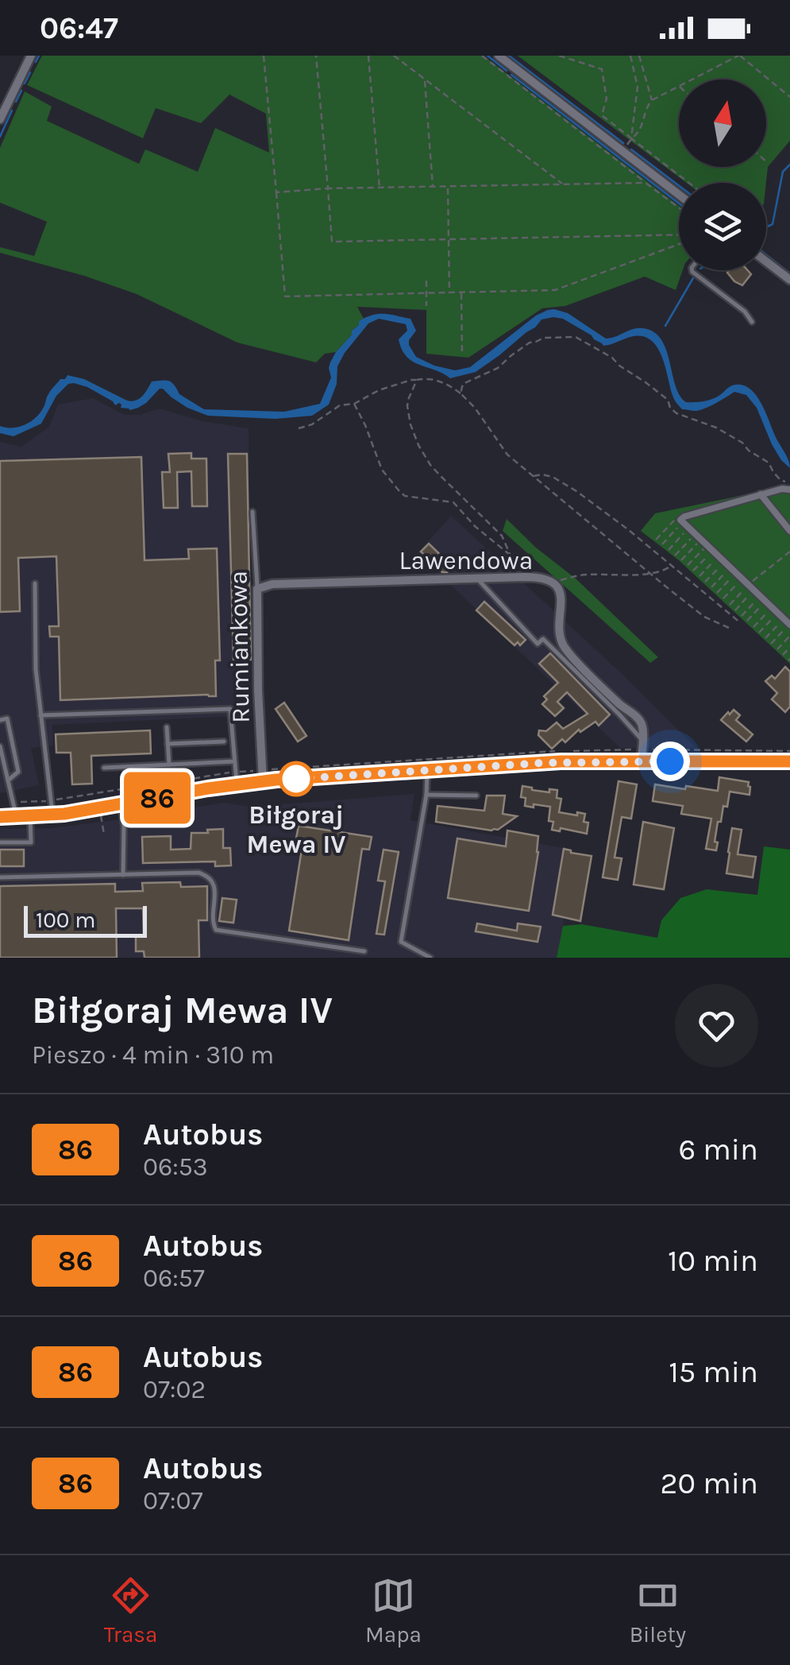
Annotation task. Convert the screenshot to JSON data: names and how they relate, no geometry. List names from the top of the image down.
{
  "streets": {
    "street": ["Lawendowa", "Rumiankowa"]
  },
  "crossings": [
    ["Lawendowa", "Rumiankowa"]
  ],
  "places": ["Biłgoraj Mewa IV"],
  "lines": ["bus line 86"],
  "scale_bar": "100 m",
  "north": "top",
  "page": {
    "status": "06:47",
    "on_map": "86",
    "scale": "100 m",
    "heading": ["Biłgoraj Mewa IV", "Pieszo · 4 min · 310 m"],
    "list": [
      {
        "mark": "86",
        "name": "Autobus",
        "note": "06:53",
        "value": "6 min"
      },
      {
        "mark": "86",
        "name": "Autobus",
        "note": "06:57",
        "value": "10 min"
      },
      {
        "mark": "86",
        "name": "Autobus",
        "note": "07:02",
        "value": "15 min"
      },
      {
        "mark": "86",
        "name": "Autobus",
        "note": "07:07",
        "value": "20 min"
      }
    ],
    "tabs": ["Trasa", "Mapa", "Bilety"]
  }
}
